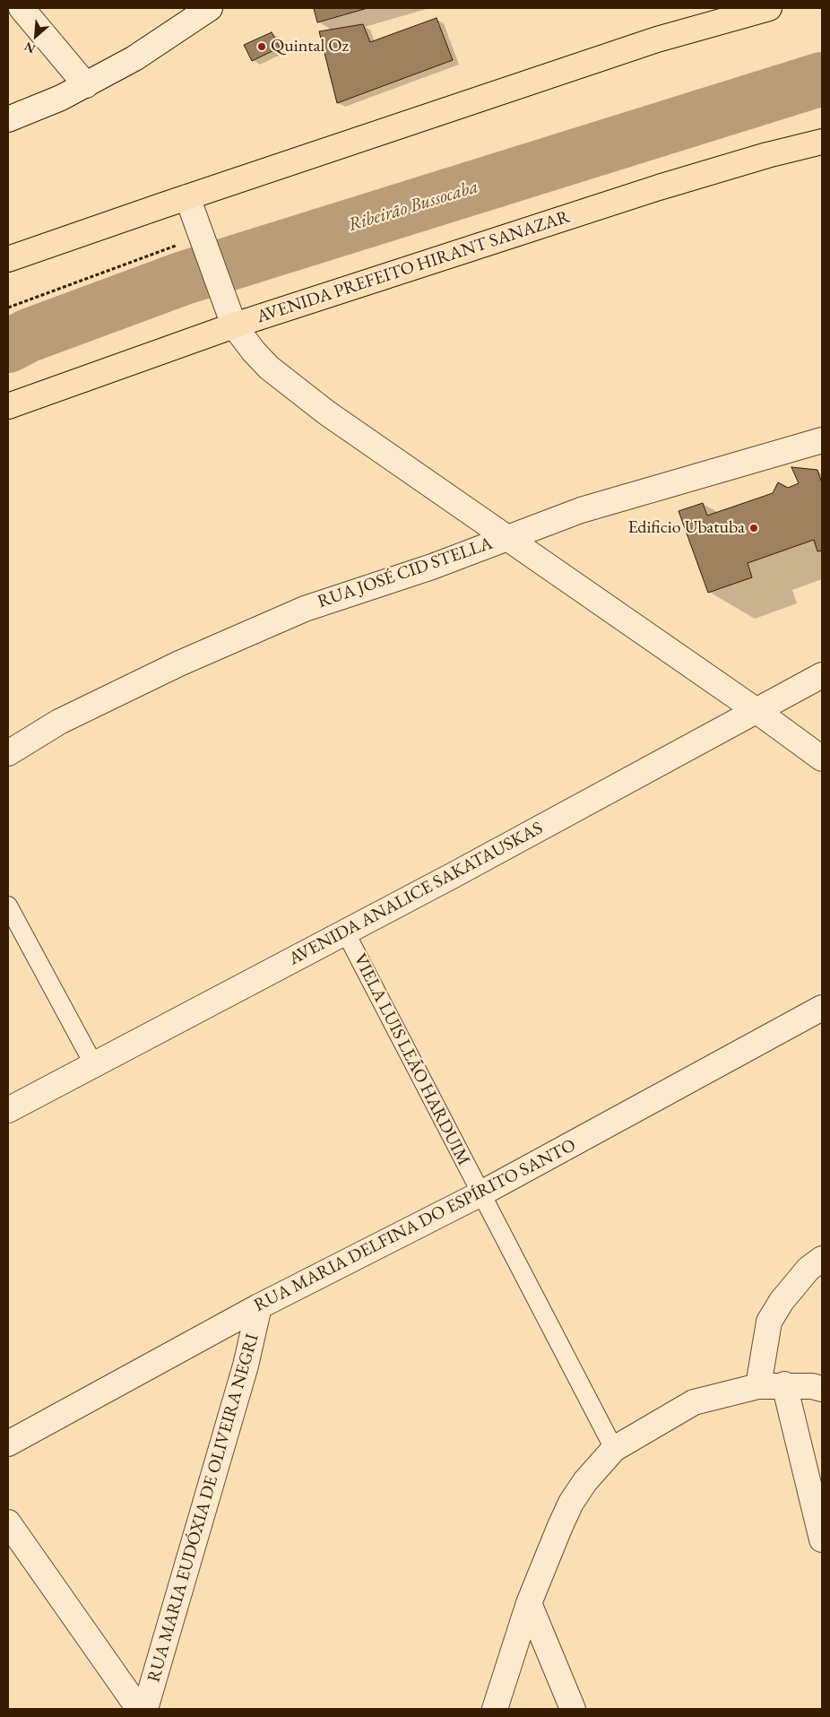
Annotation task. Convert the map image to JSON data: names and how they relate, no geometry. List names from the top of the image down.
{
  "streets": {
    "main road": ["AVENIDA PREFEITO HIRANT SANAZAR"],
    "street": [
      "RUA JOSÉ CID STELLA",
      "AVENIDA ANALICE SAKATAUSKAS",
      "RUA MARIA DELFINA DO ESPÍRITO SANTO",
      "RUA MARIA EUDÓXIA DE OLIVEIRA NEGRI"
    ],
    "lane": ["VIELA LUIS LEÃO HARDUIM"]
  },
  "crossings": [
    ["AVENIDA ANALICE SAKATAUSKAS", "VIELA LUIS LEÃO HARDUIM"],
    ["VIELA LUIS LEÃO HARDUIM", "RUA MARIA DELFINA DO ESPÍRITO SANTO"],
    ["RUA MARIA DELFINA DO ESPÍRITO SANTO", "RUA MARIA EUDÓXIA DE OLIVEIRA NEGRI"]
  ],
  "water": ["Ribeirão Bussocaba"],
  "places": ["Quintal Oz", "Edificio Ubatuba"],
  "north": "bottom left"
}
